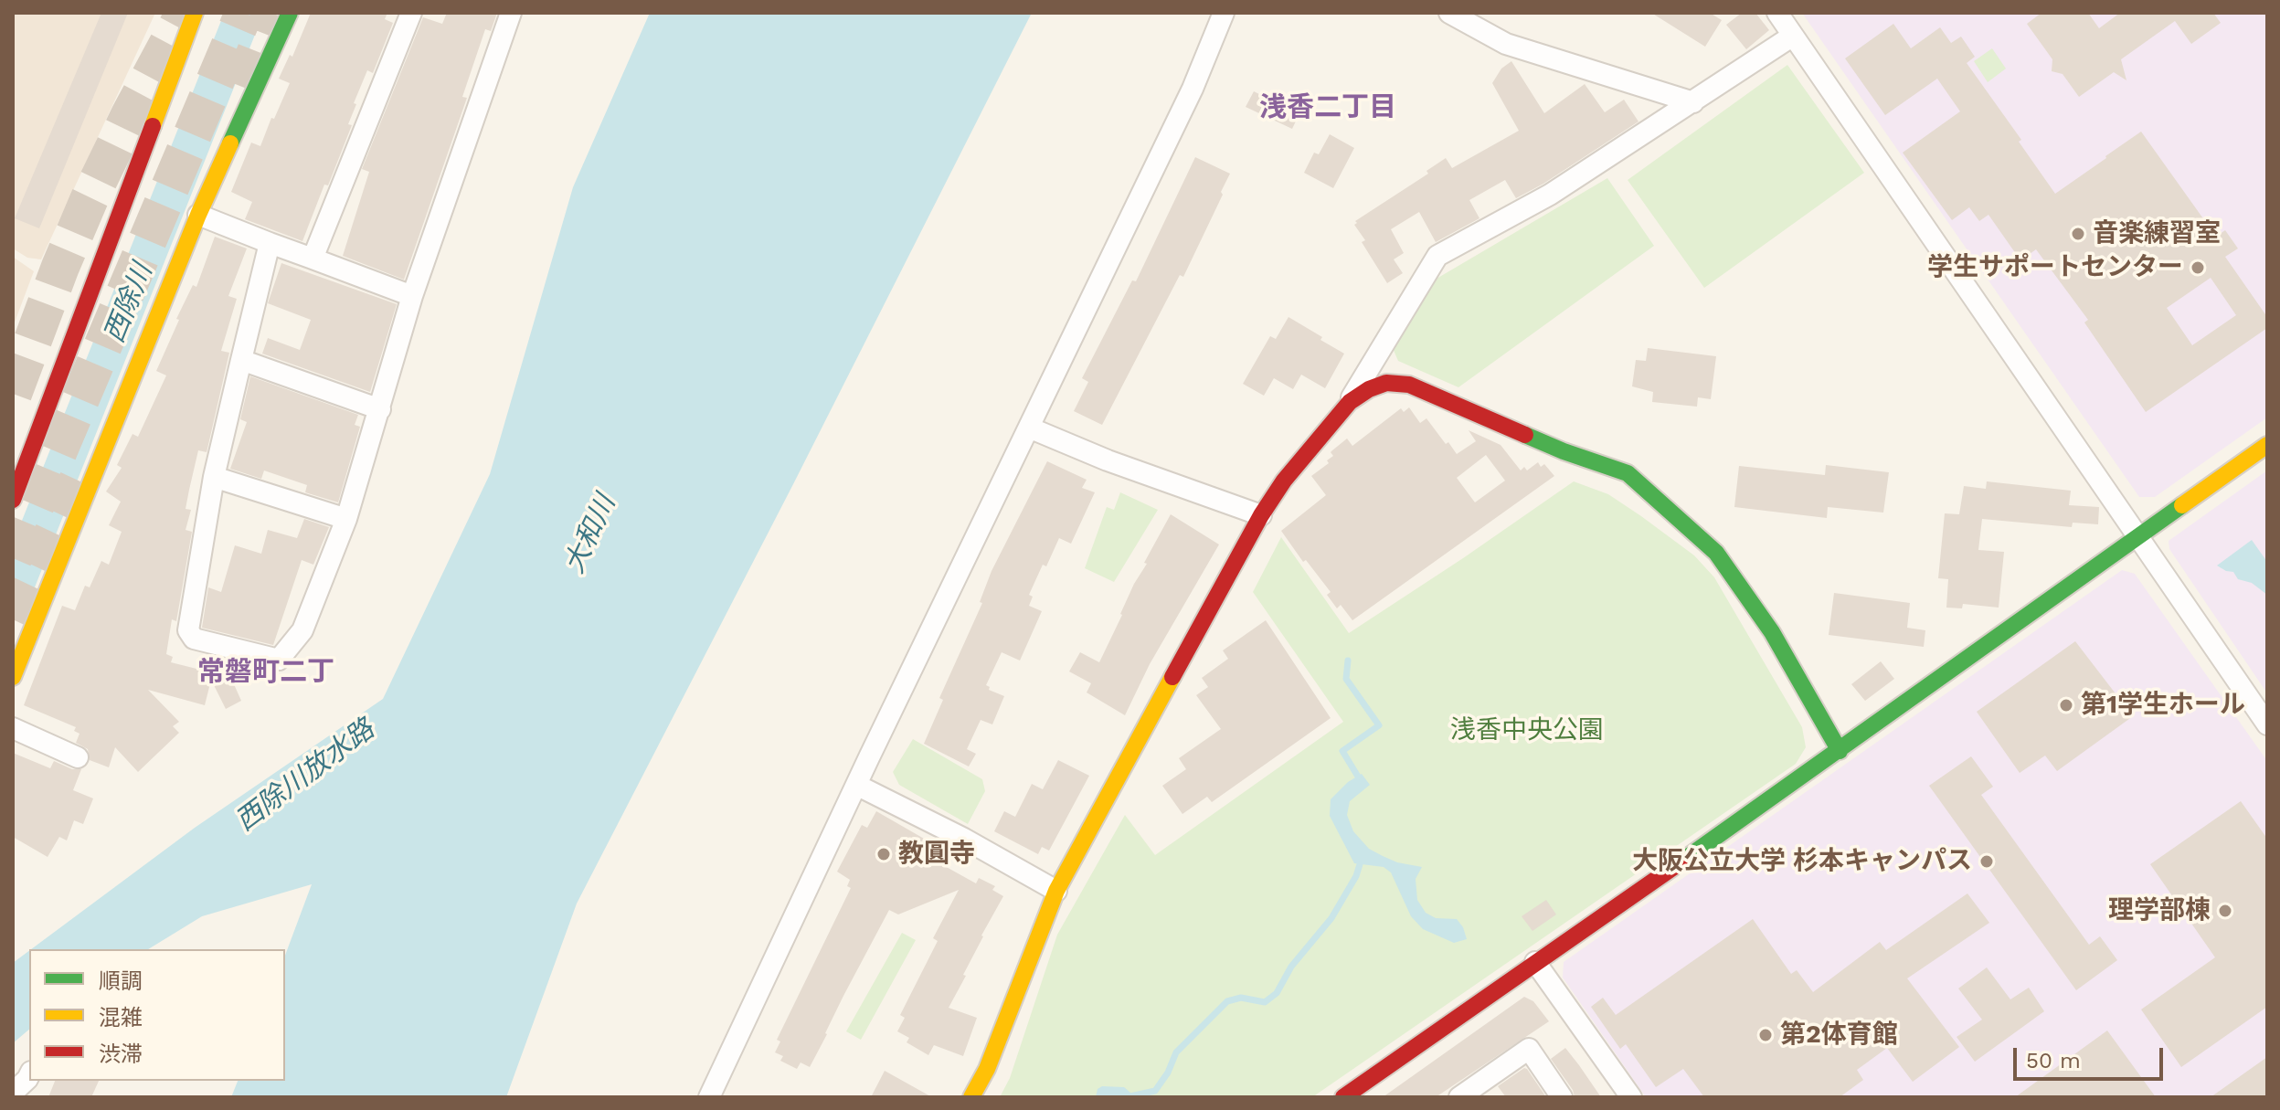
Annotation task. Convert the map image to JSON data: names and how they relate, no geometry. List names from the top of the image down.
{
  "districts": ["浅香二丁目", "常磐町二丁"],
  "water": ["西除川", "大和川", "西除川放水路"],
  "parks": ["浅香中央公園"],
  "places": [
    "音楽練習室",
    "学生サポートセンター",
    "第1学生ホール",
    "教圓寺",
    "大阪公立大学 杉本キャンパス",
    "理学部棟",
    "第2体育館"
  ],
  "legend": ["順調", "混雑", "渋滞"],
  "scale_bar": "50 m"
}
